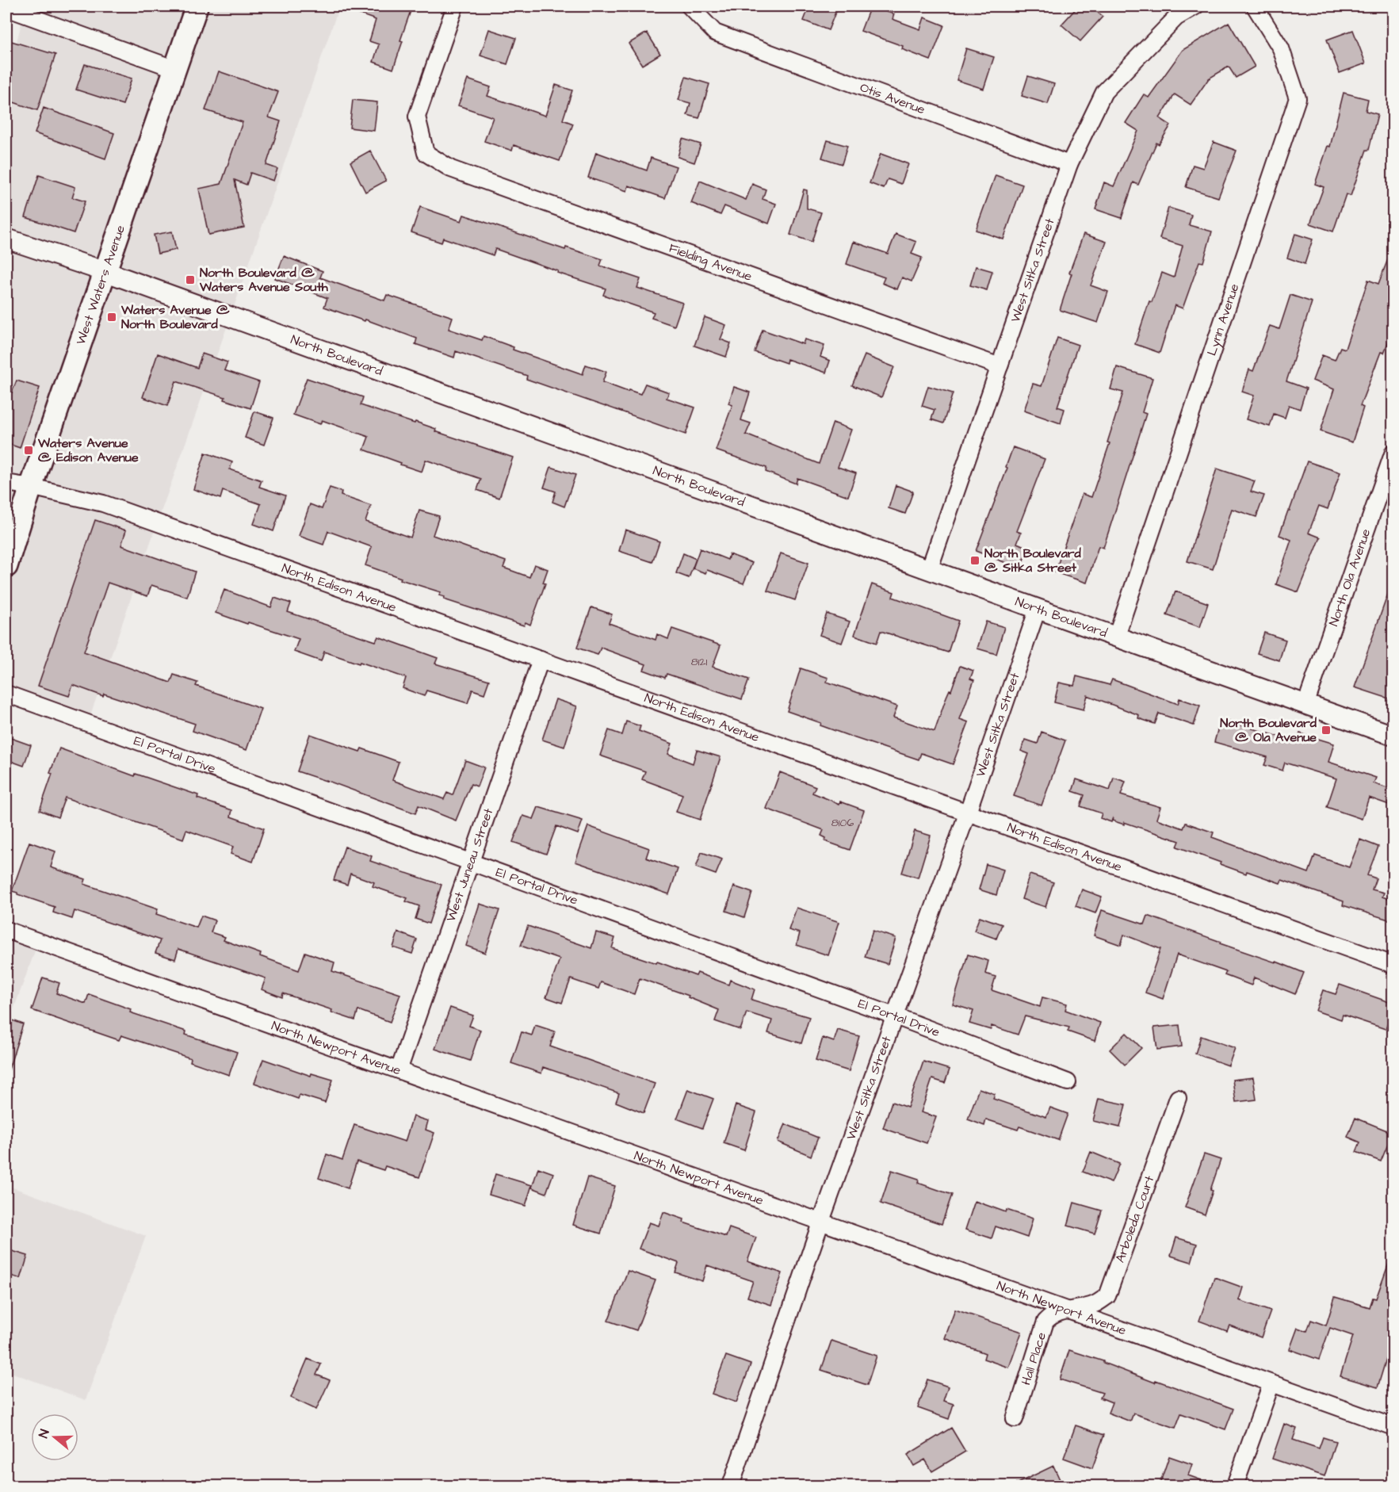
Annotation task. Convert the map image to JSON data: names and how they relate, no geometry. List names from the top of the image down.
{
  "streets": {
    "main road": ["West Waters Avenue"],
    "street": [
      "Otis Avenue",
      "Fielding Avenue",
      "West Sitka Street",
      "Lynn Avenue",
      "North Boulevard",
      "North Ola Avenue",
      "North Edison Avenue",
      "El Portal Drive",
      "West Juneau Street",
      "North Newport Avenue",
      "Arboleda Court",
      "Hall Place"
    ]
  },
  "crossings": [
    ["Otis Avenue", "West Sitka Street"],
    ["Fielding Avenue", "West Sitka Street"],
    ["West Sitka Street", "North Boulevard"],
    ["West Sitka Street", "North Edison Avenue"],
    ["West Sitka Street", "El Portal Drive"],
    ["West Sitka Street", "North Newport Avenue"],
    ["West Waters Avenue", "North Boulevard"],
    ["West Waters Avenue", "North Edison Avenue"],
    ["Lynn Avenue", "North Boulevard"],
    ["North Boulevard", "North Ola Avenue"],
    ["North Edison Avenue", "West Juneau Street"],
    ["El Portal Drive", "West Juneau Street"],
    ["West Juneau Street", "North Newport Avenue"],
    ["North Newport Avenue", "Arboleda Court"],
    ["North Newport Avenue", "Hall Place"],
    ["Arboleda Court", "Hall Place"]
  ],
  "places": {
    "transit": [
      "North Boulevard @ Waters Avenue South",
      "Waters Avenue @ North Boulevard",
      "Waters Avenue @ Edison Avenue",
      "North Boulevard @ Sitka Street",
      "North Boulevard @ Ola Avenue"
    ]
  },
  "house_numbers": ["8121", "8106"],
  "north": "left"
}
